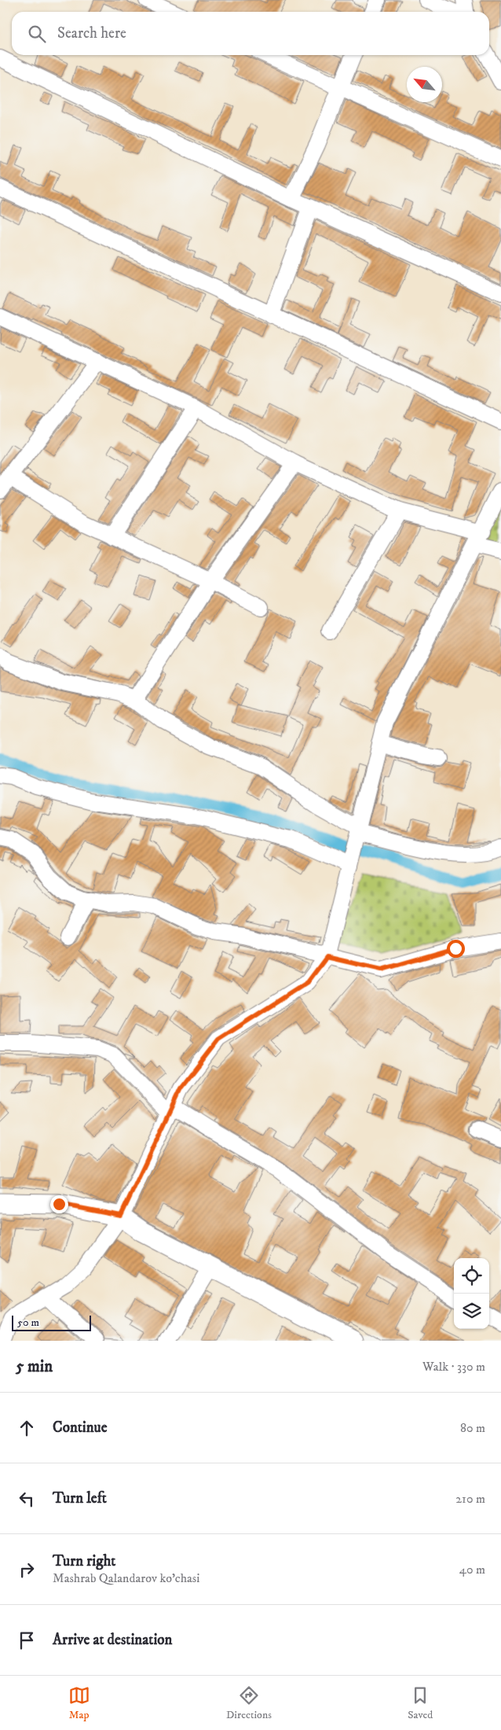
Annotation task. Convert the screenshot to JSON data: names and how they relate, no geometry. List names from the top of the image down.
{
  "scale_bar": "50 m",
  "north": "top left",
  "page": {
    "search": "Search here",
    "scale": "50 m",
    "heading": ["5 min", "Walk · 330 m"],
    "list": [
      ["Continue", "80 m"],
      ["Turn left", "210 m"],
      ["Turn right", "Mashrab Qalandarov ko'chasi", "40 m"],
      "Arrive at destination"
    ],
    "nav": ["Map", "Directions", "Saved"]
  }
}
